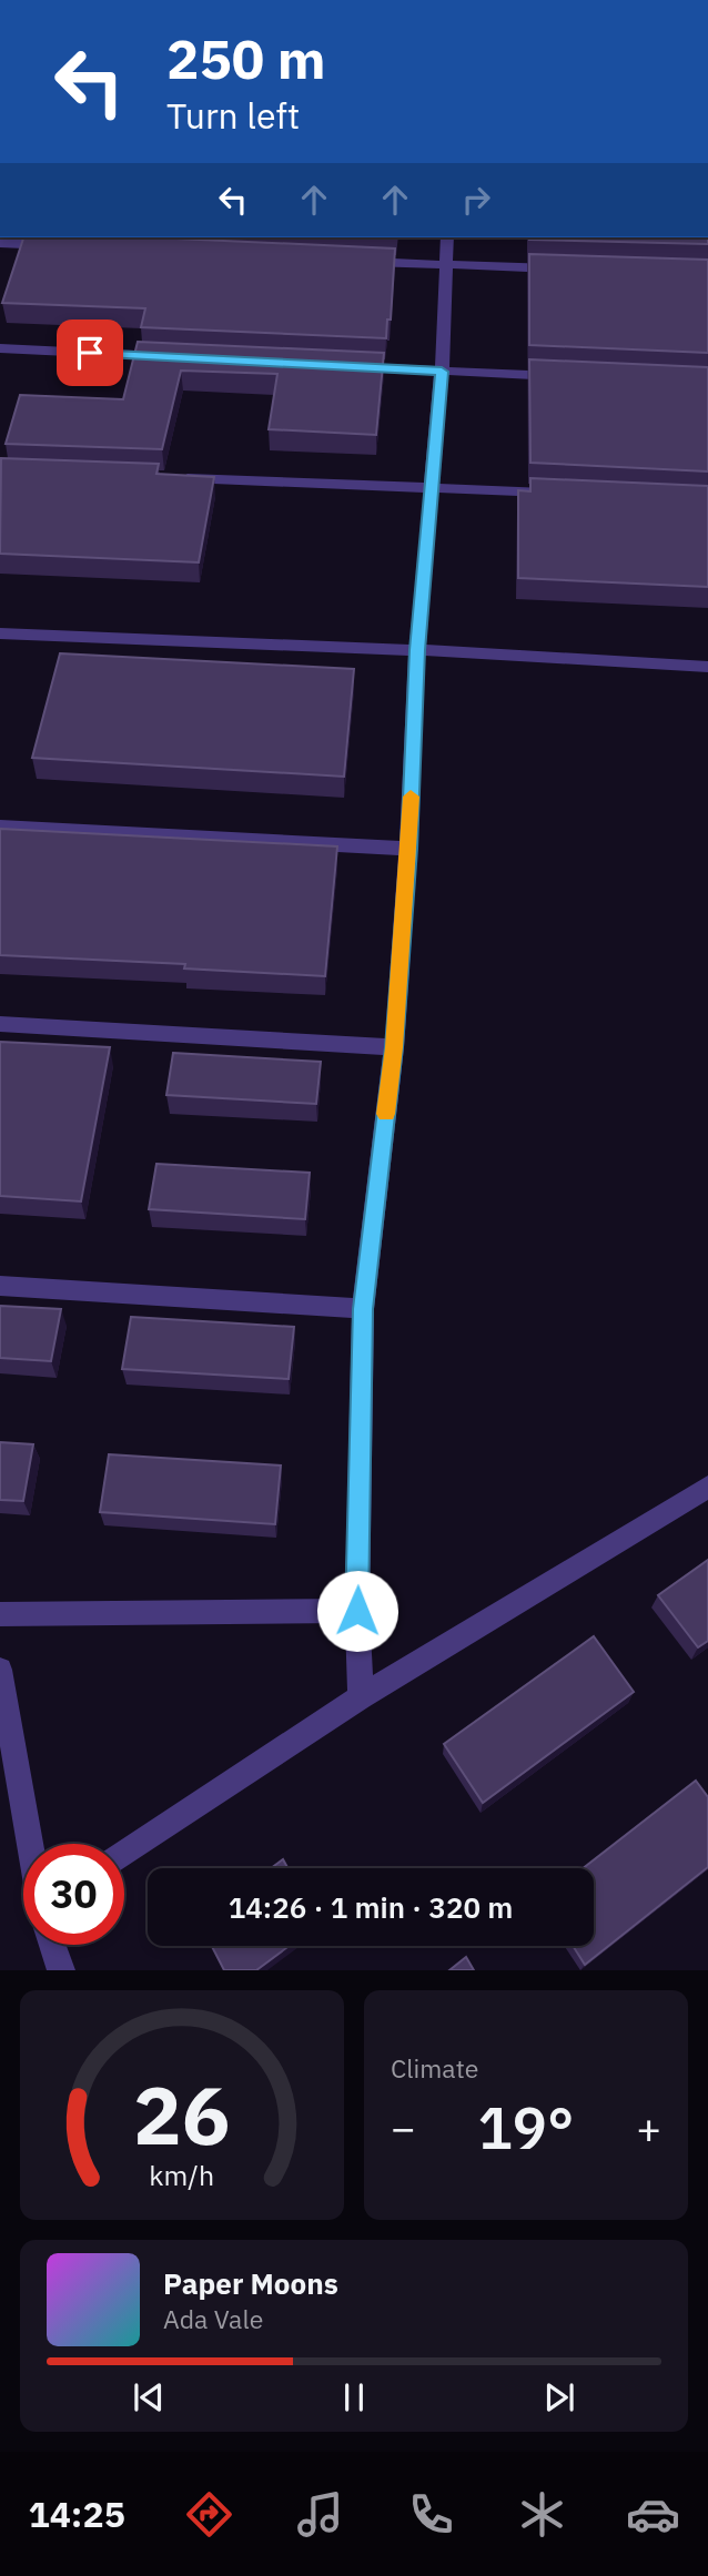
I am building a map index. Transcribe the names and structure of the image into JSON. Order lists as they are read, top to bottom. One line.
{"page":{"turn":["250 m","Turn left"],"limit":"30","trip":"14:26 · 1 min · 320 m","tile":"Climate","heat":["−","19°","+"],"song":["Paper Moons","Ada Vale"],"tabs":"14:25","gauge":["26","km/h"]}}
